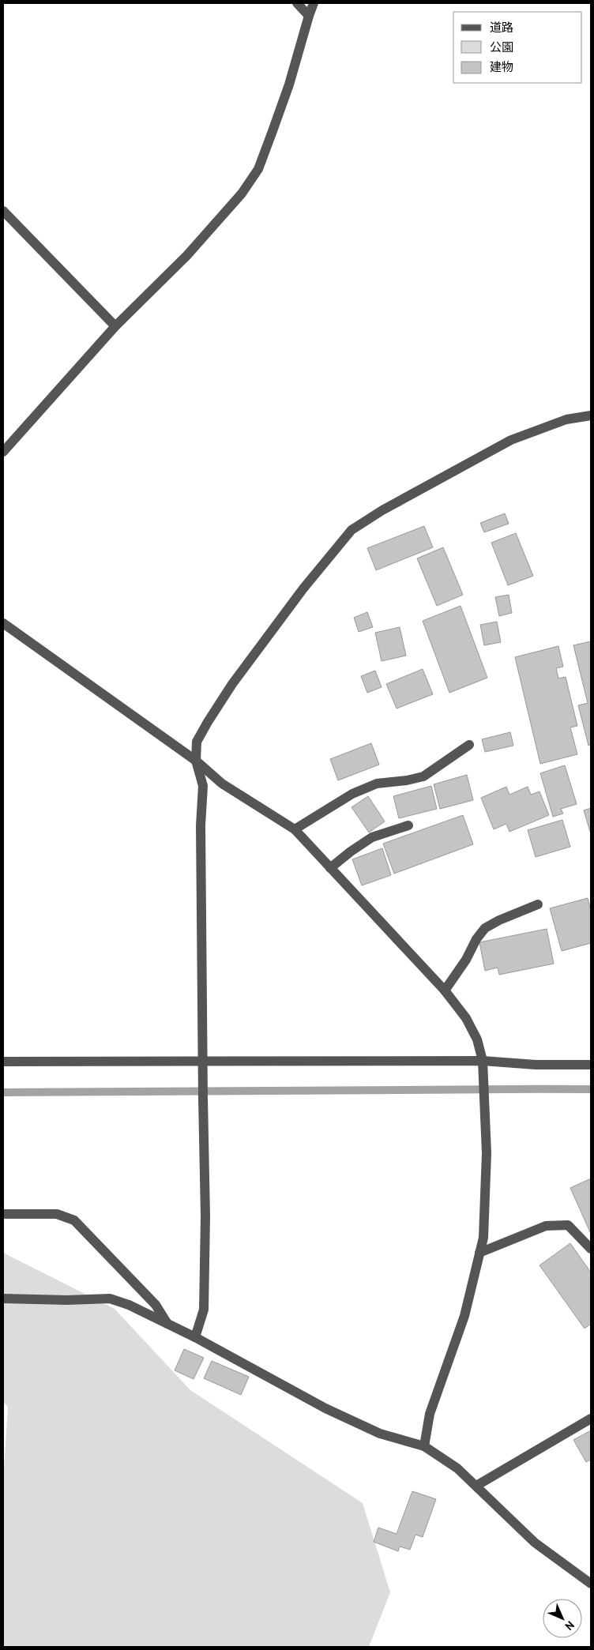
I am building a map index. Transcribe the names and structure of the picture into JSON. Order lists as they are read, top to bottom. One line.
{"legend":["道路","公園","建物"],"north":"bottom right"}
